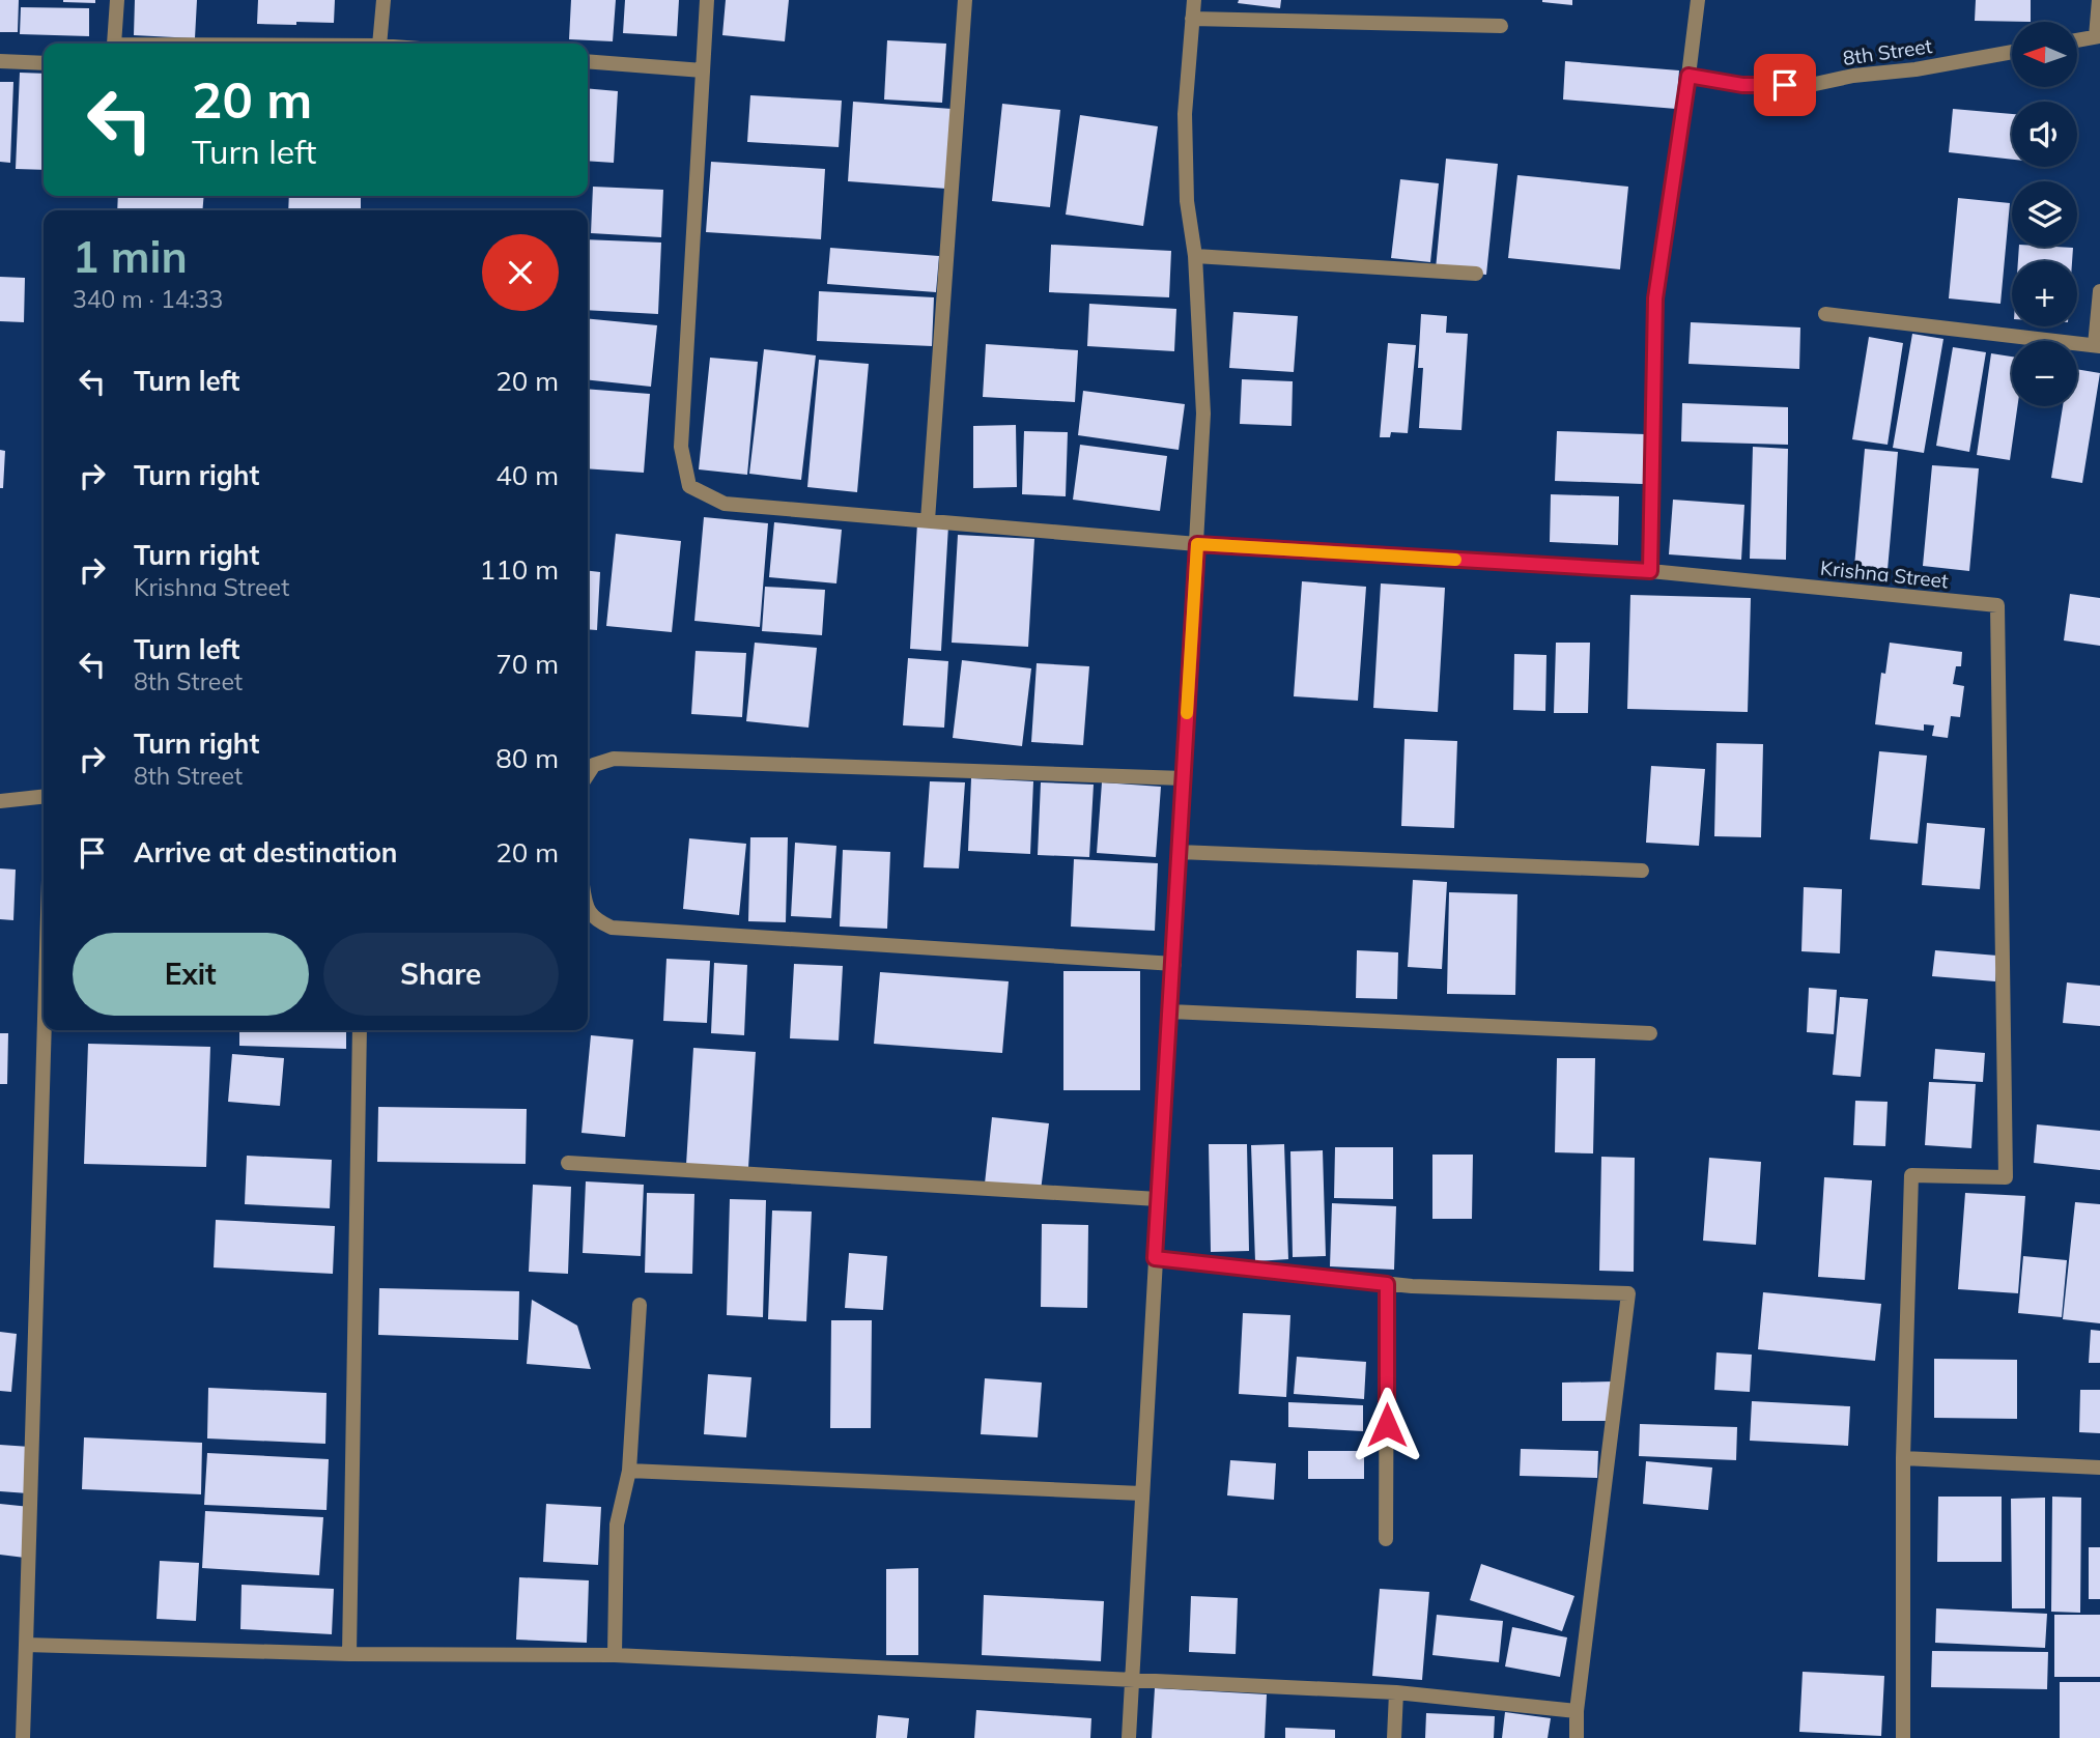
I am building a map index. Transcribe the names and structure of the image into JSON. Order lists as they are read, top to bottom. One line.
{"streets":{"street":["8th Street","Krishna Street"]},"north":"left","page":{"map_buttons":["+","−"],"turn":["20 m","Turn left"],"heading":["1 min","340 m · 14:33"],"list":[{"name":"Turn left","value":"20 m"},{"name":"Turn right","value":"40 m"},{"name":"Turn right","note":"Krishna Street","value":"110 m"},{"name":"Turn left","note":"8th Street","value":"70 m"},{"name":"Turn right","note":"8th Street","value":"80 m"},{"name":"Arrive at destination","value":"20 m"}],"buttons":["Exit","Share"]}}
